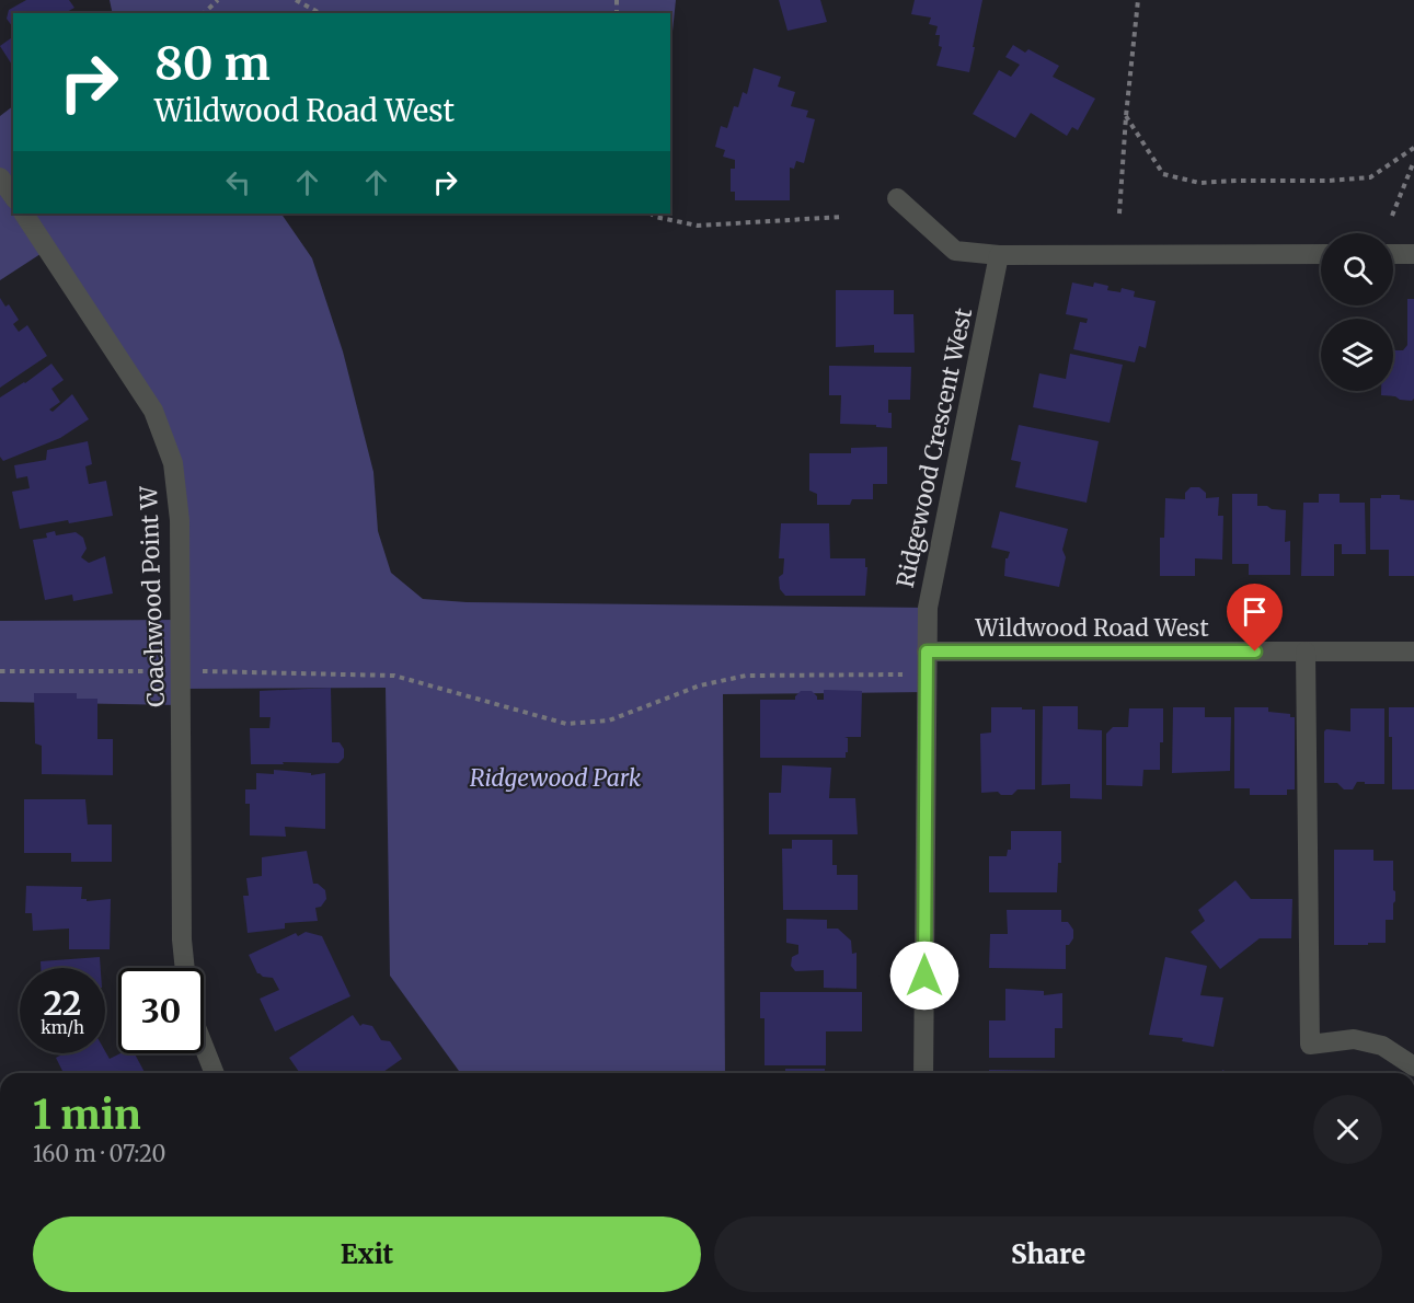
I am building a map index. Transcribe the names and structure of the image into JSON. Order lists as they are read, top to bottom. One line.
{"streets":{"street":["Ridgewood Crescent West","Coachwood Point W","Wildwood Road West"]},"crossings":[["Ridgewood Crescent West","Wildwood Road West"]],"parks":["Ridgewood Park"],"page":{"turn":["80 m","Wildwood Road West"],"speed":"22 km/h","limit":"30","heading":["1 min","160 m · 07:20"],"buttons":["Exit","Share"]}}
